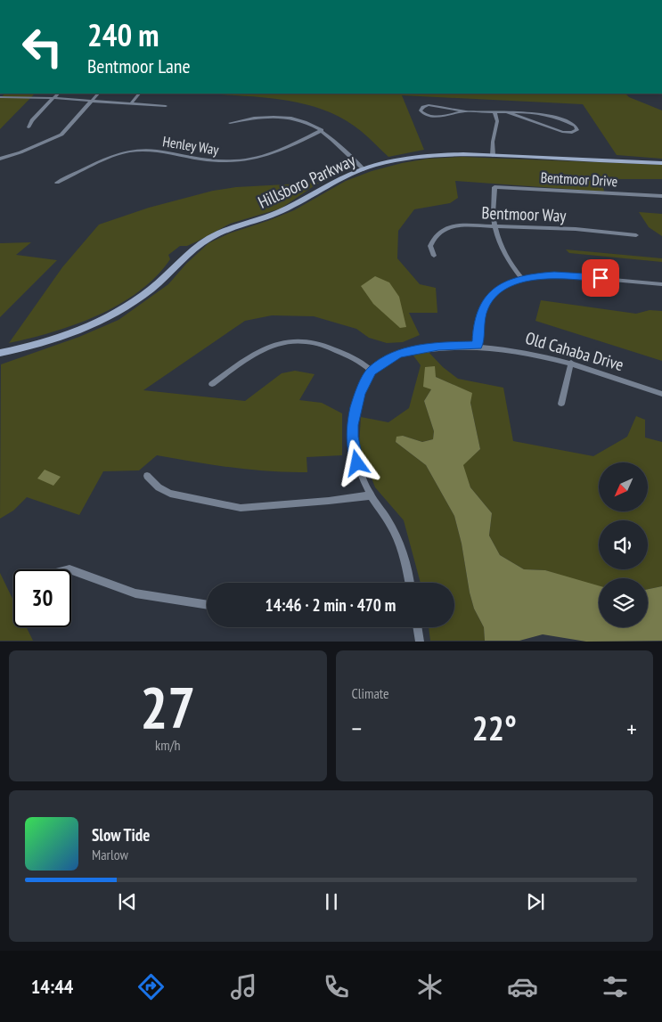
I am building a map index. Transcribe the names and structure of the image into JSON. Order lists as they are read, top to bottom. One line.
{"streets":{"street":["Henley Way","Bentmoor Drive","Hillsboro Parkway","Bentmoor Way","Old Cahaba Drive"]},"crossings":[["Bentmoor Drive","Bentmoor Way"]],"north":"bottom left","page":{"turn":["240 m","Bentmoor Lane"],"limit":"30","trip":"14:46 · 2 min · 470 m","tile":[["27","km/h"],"Climate"],"heat":["−","22°","+"],"song":["Slow Tide","Marlow"],"tabs":"14:44"}}
